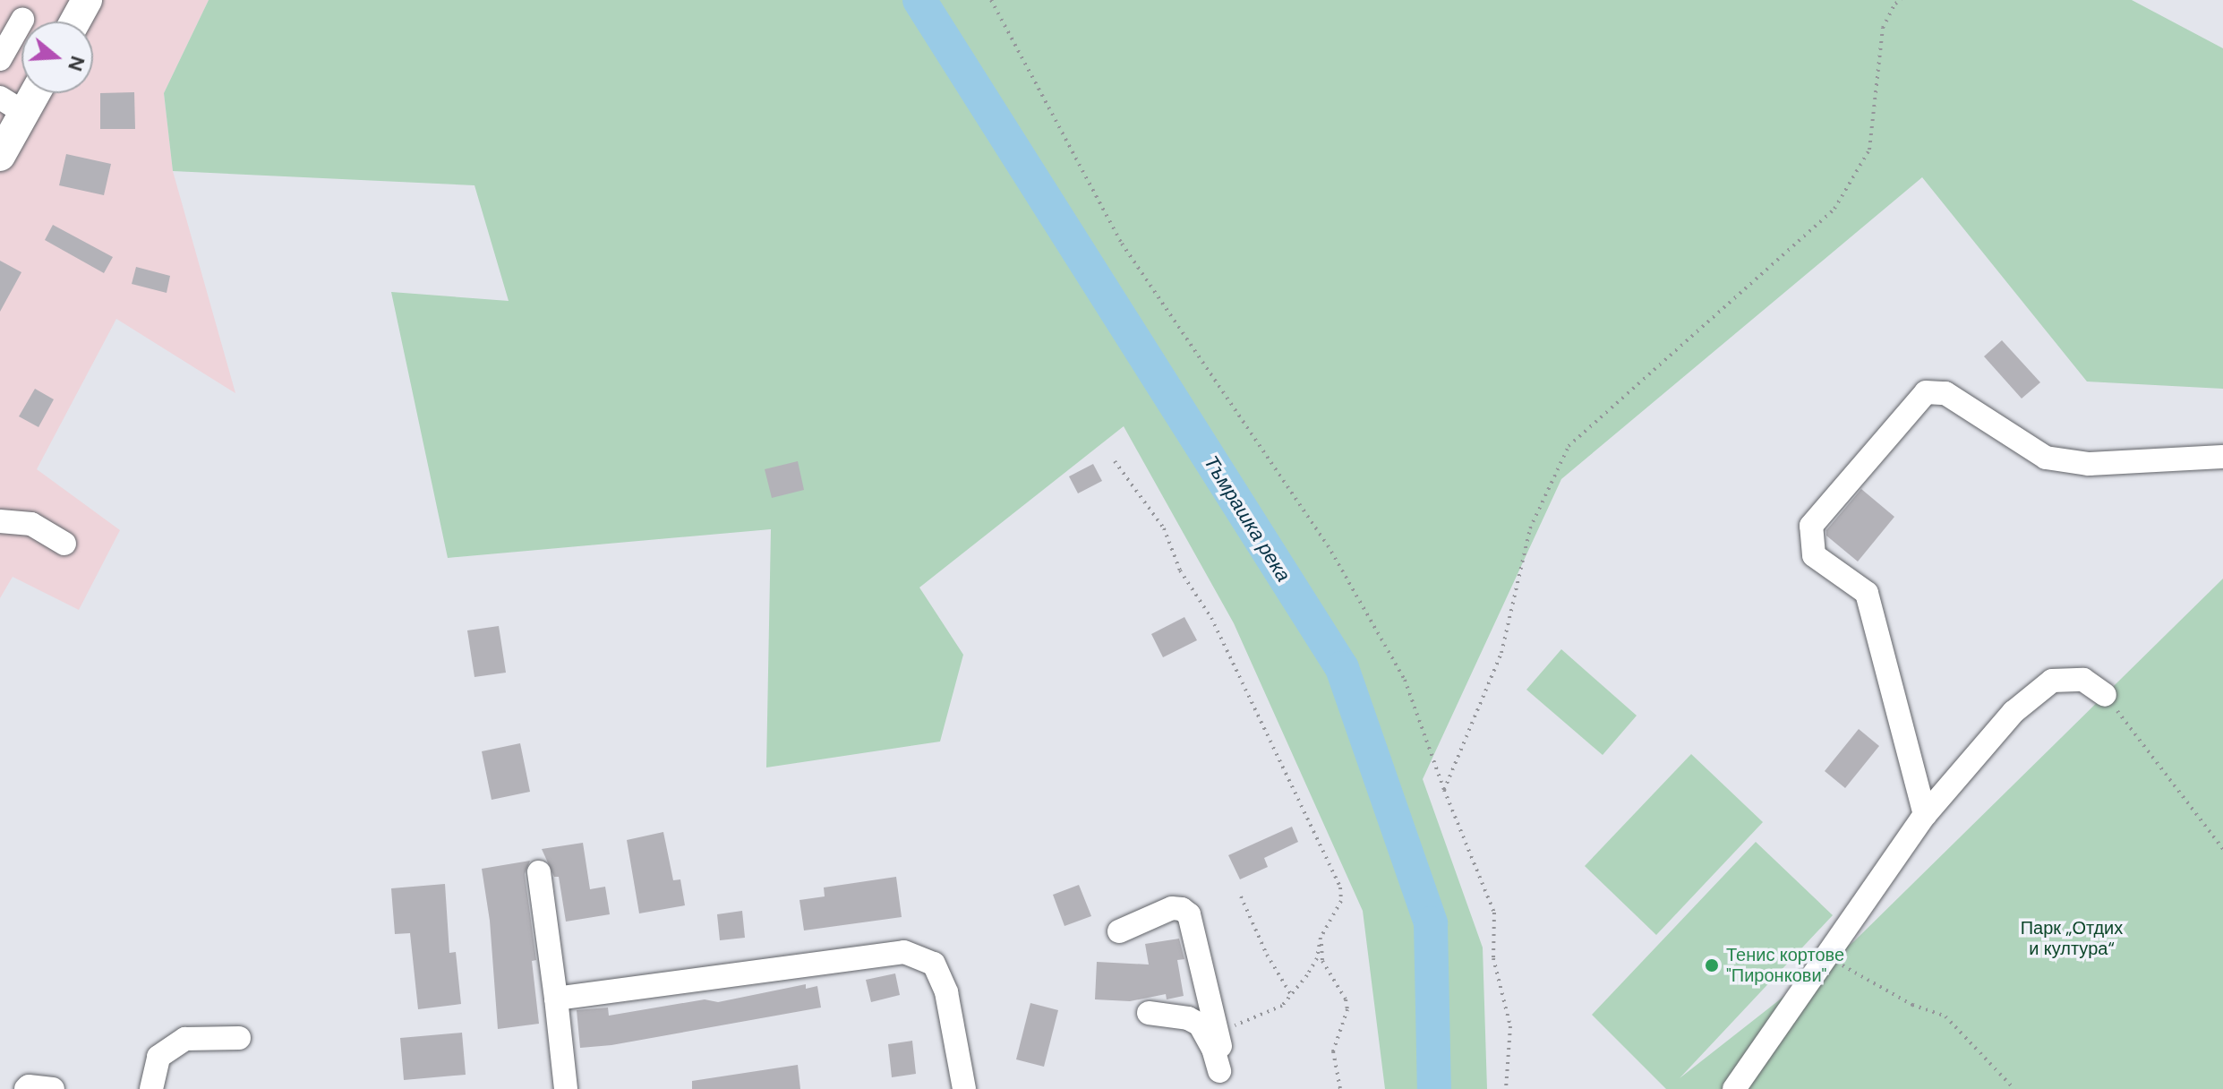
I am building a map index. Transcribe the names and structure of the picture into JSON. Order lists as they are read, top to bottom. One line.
{"water":["Тъмрашка река"],"parks":["Парк „Отдих и култура“"],"places":["Тенис кортове \"Пиронкови\""],"north":"right"}
